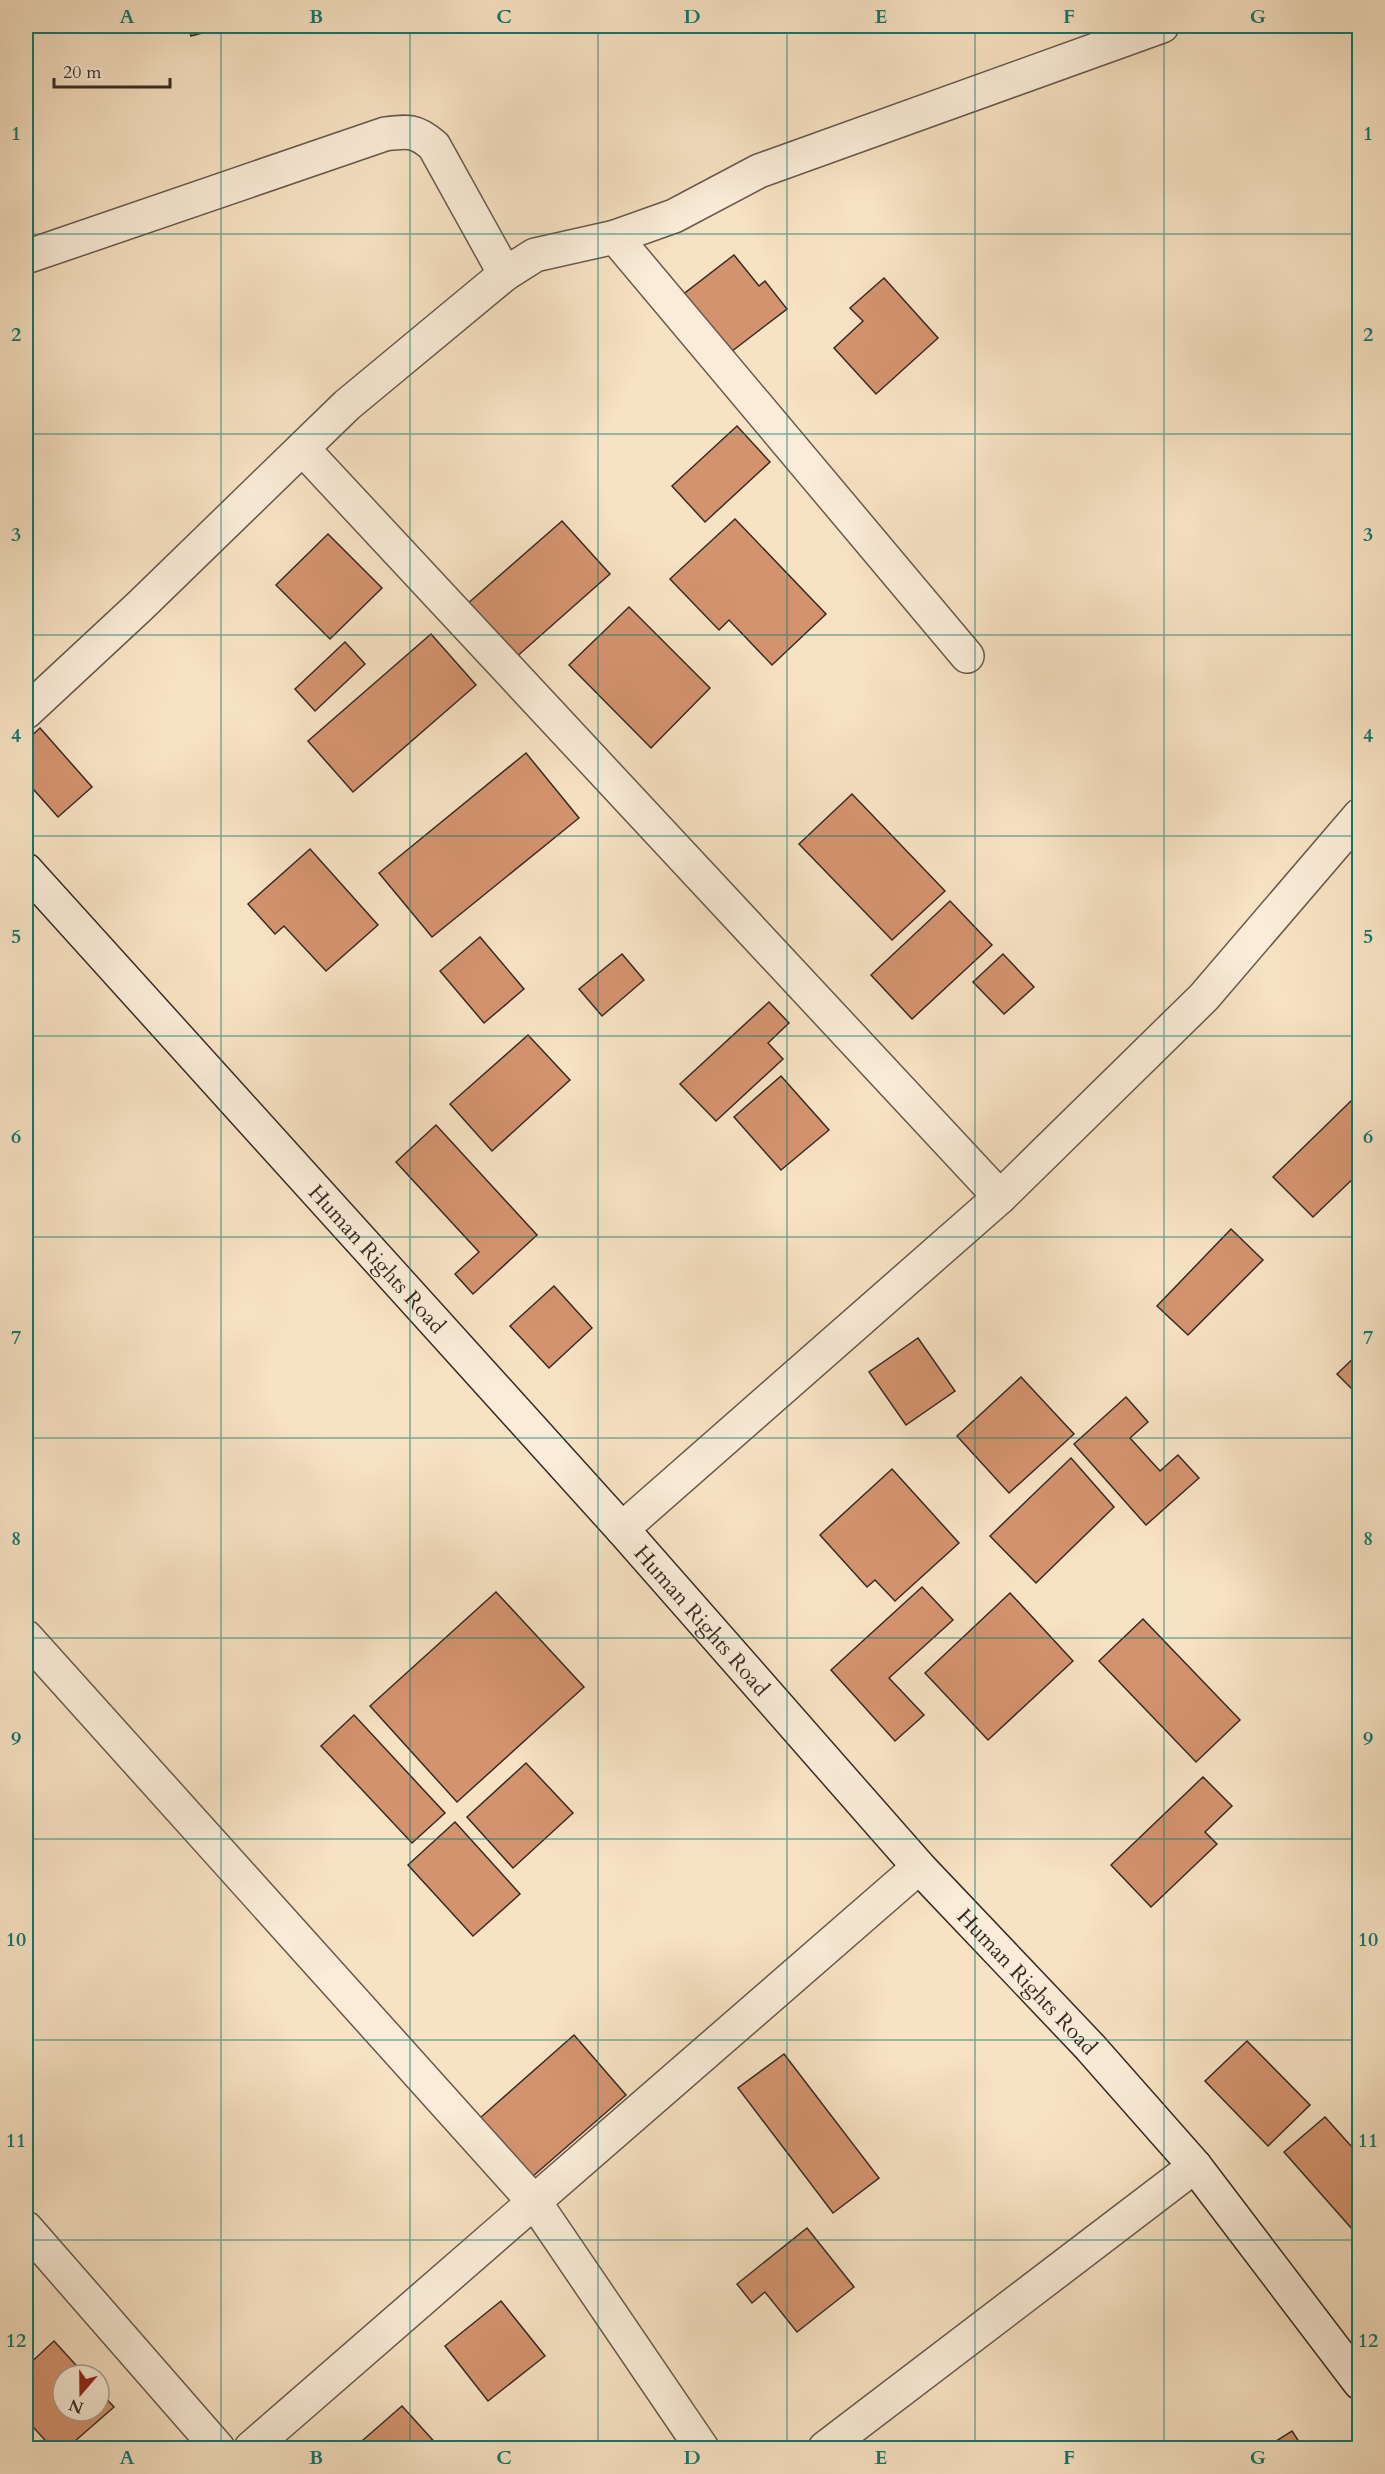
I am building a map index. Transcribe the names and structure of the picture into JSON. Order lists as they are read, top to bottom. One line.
{"streets":{"street":["Human Rights Road"]},"scale_bar":"20 m","north":"bottom","grid":{"columns":["A","B","C","D","E","F","G"],"rows":["1","2","3","4","5","6","7","8","9","10","11","12"]}}
